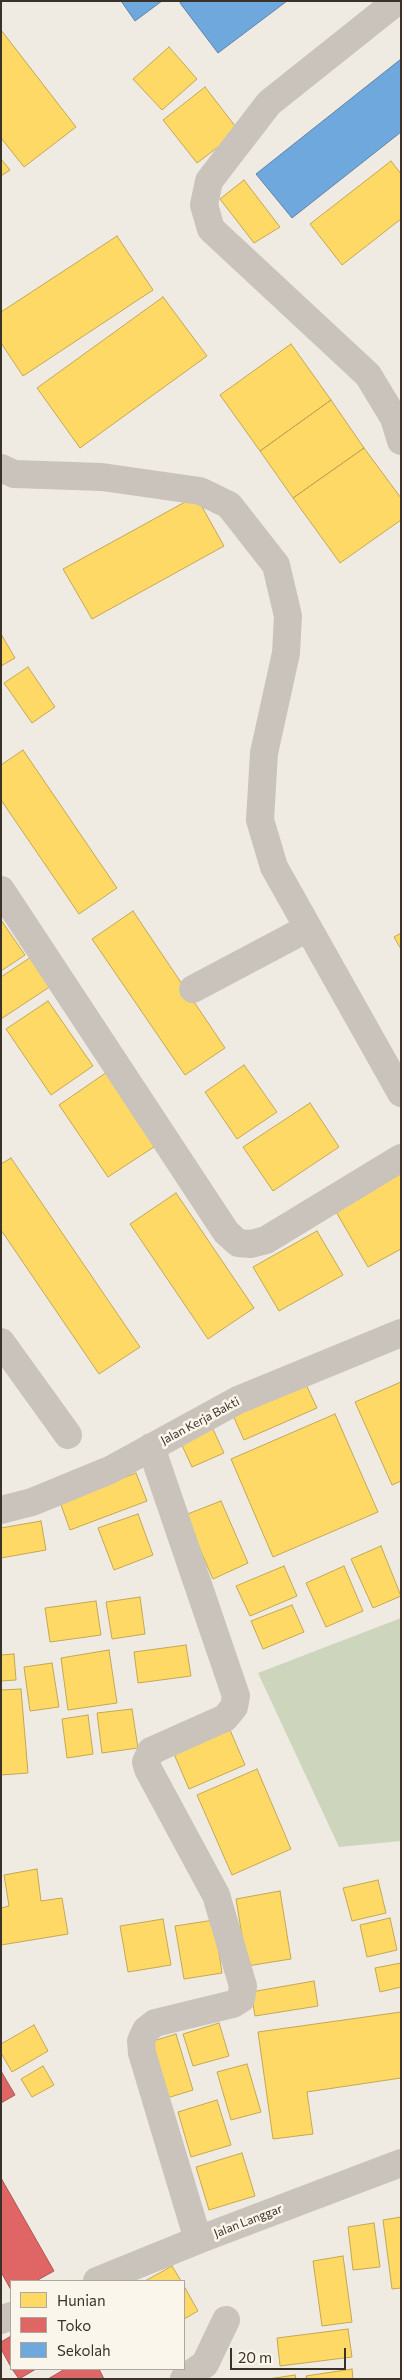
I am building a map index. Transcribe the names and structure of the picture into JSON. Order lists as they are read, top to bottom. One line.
{"streets":{"street":["Jalan Kerja Bakti","Jalan Langgar"]},"legend":["Hunian","Toko","Sekolah"],"scale_bar":"20 m"}
